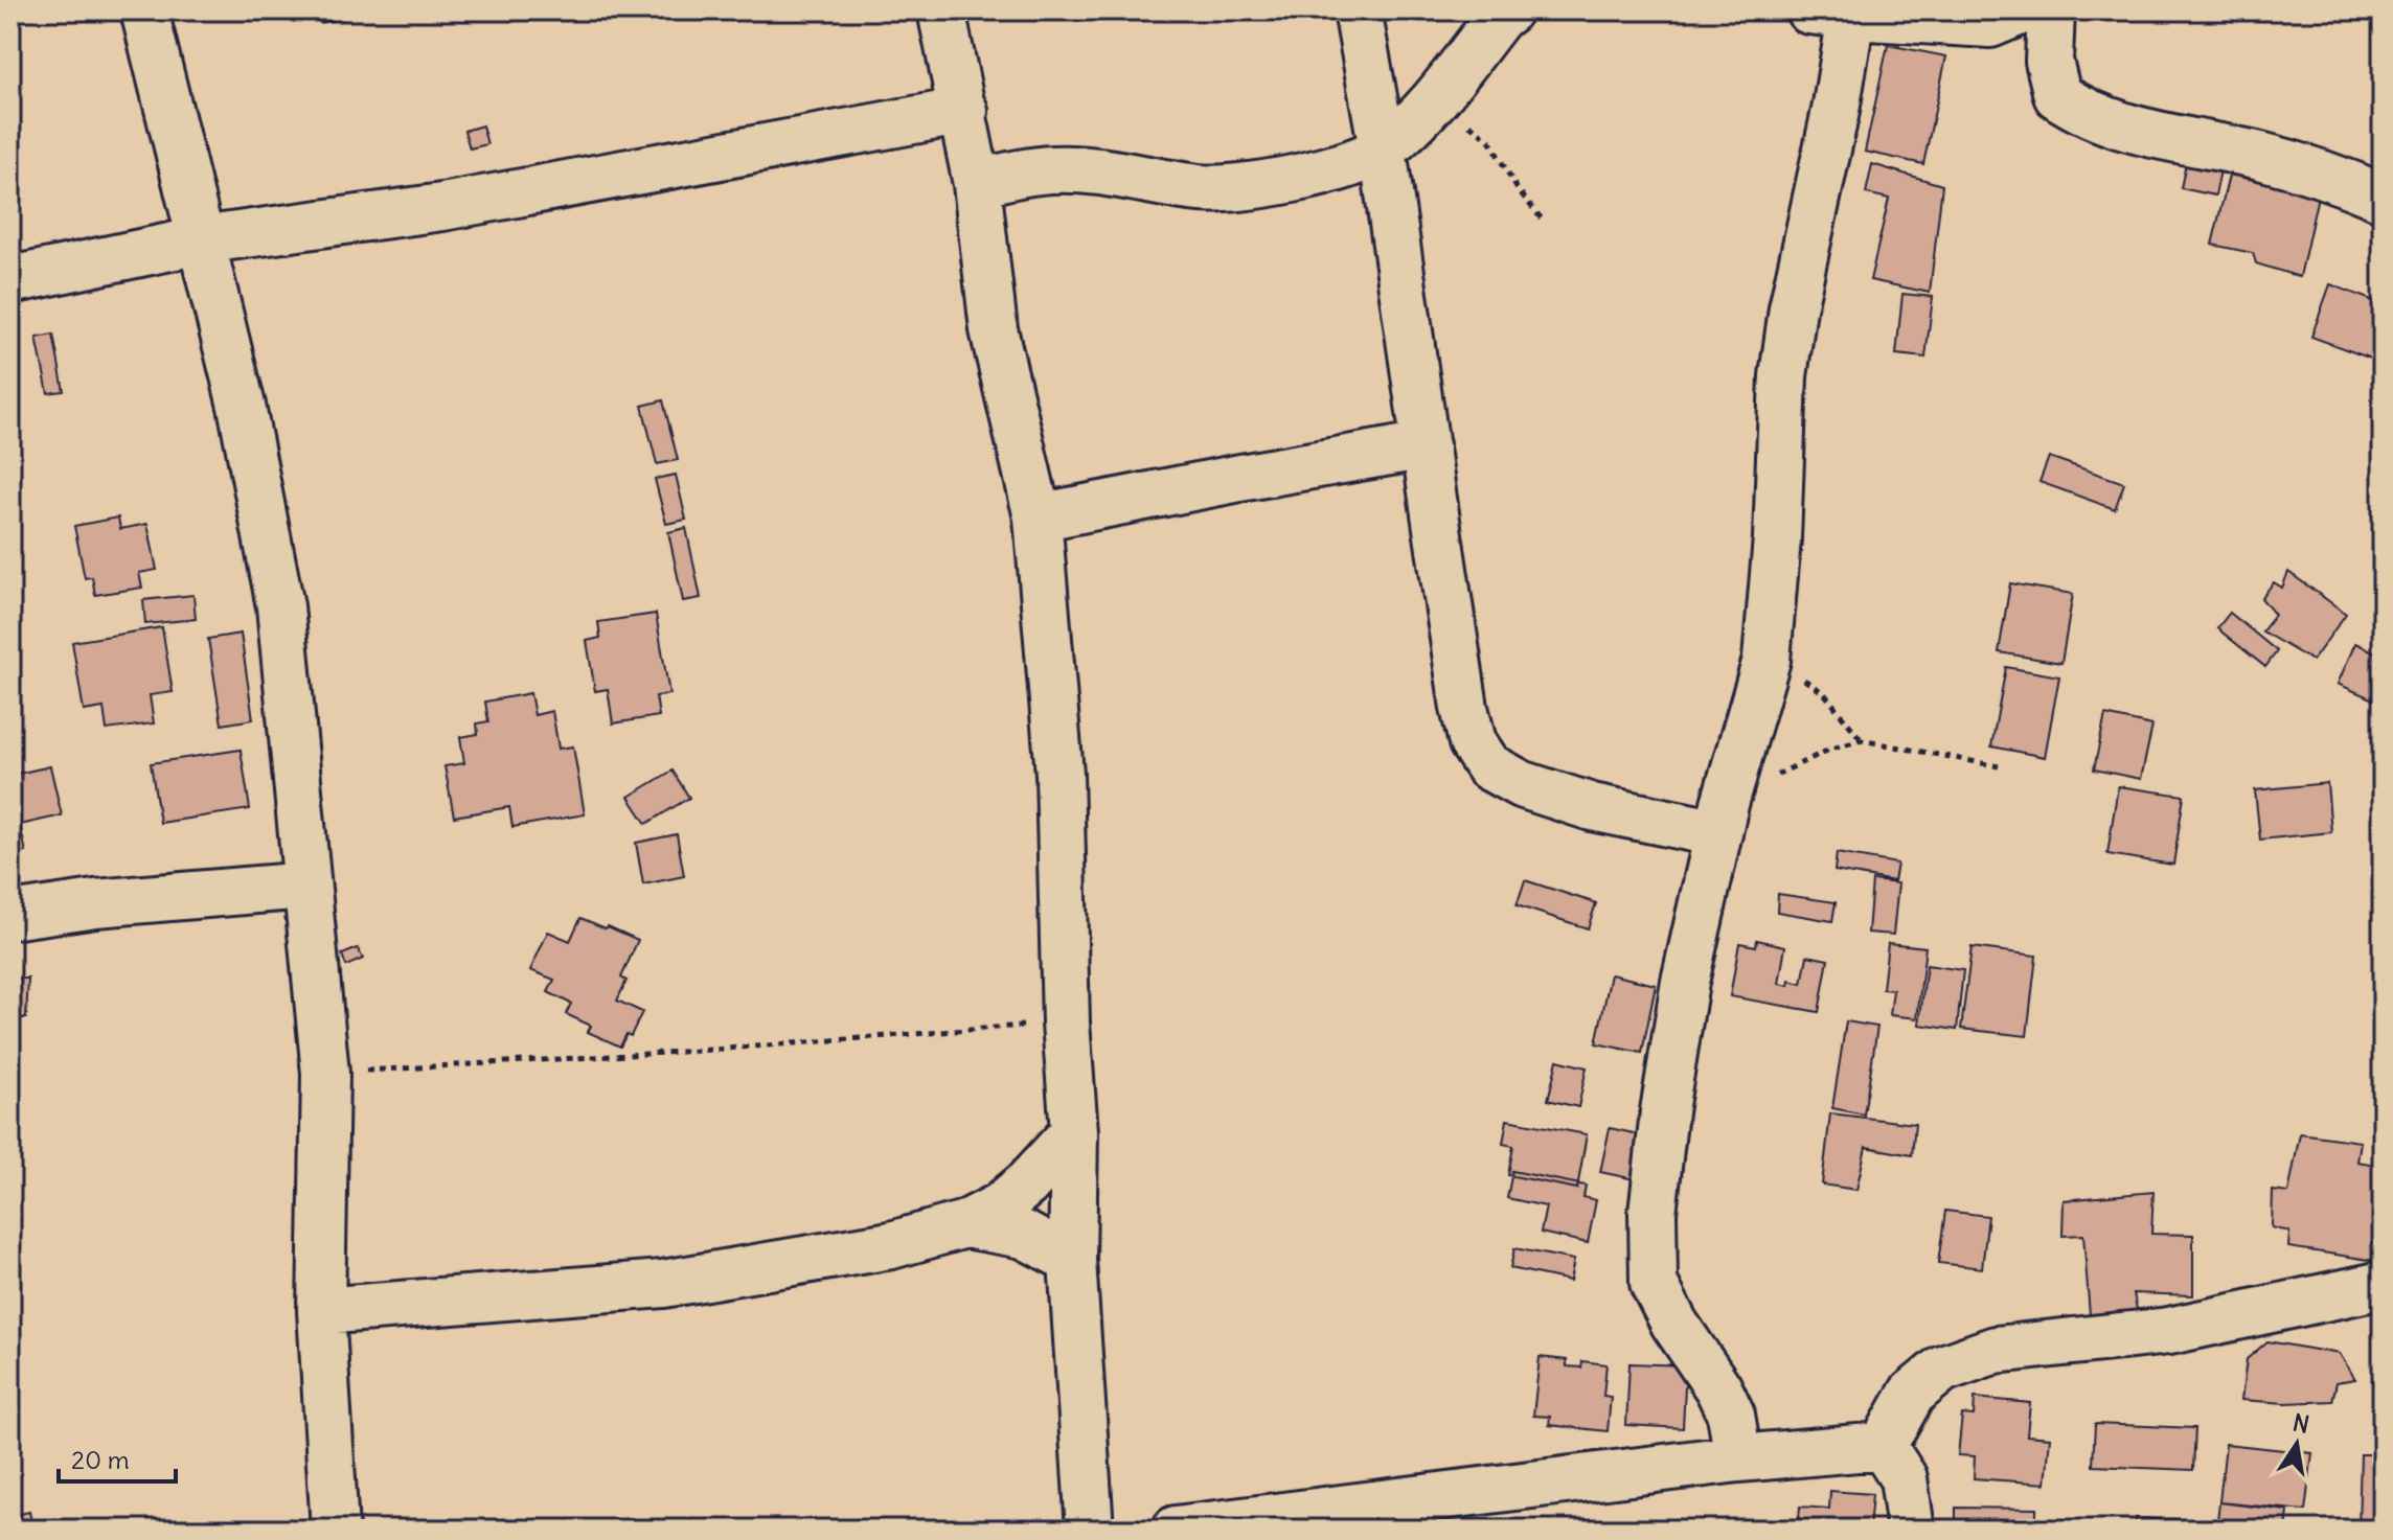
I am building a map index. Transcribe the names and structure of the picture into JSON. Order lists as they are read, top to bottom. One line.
{"scale_bar":"20 m","north":"top"}
